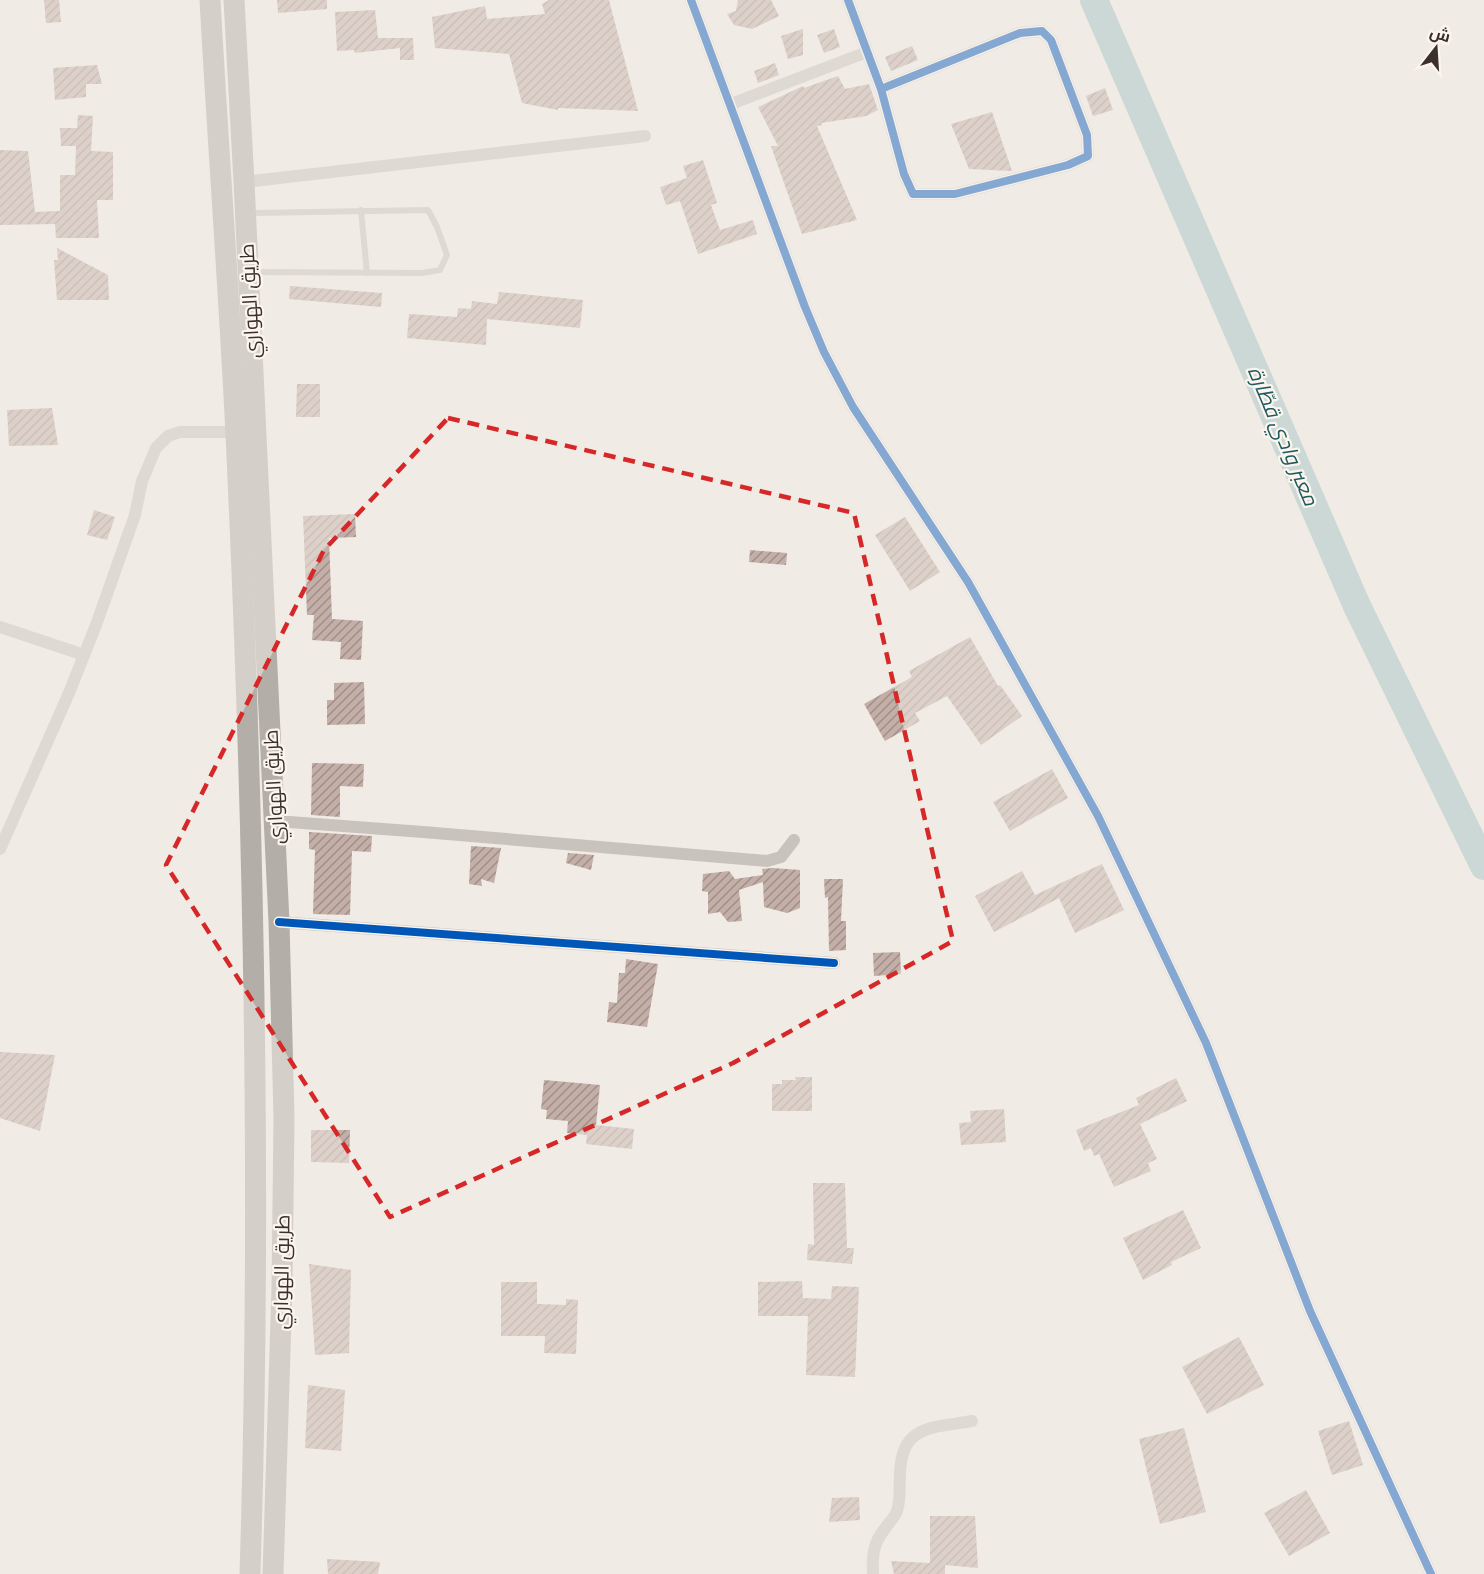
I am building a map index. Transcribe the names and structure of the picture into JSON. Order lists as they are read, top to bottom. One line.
{"streets":{"highway":["طريق الهواري"]},"water":["معبر وادي قطّارة"],"north":"top"}
